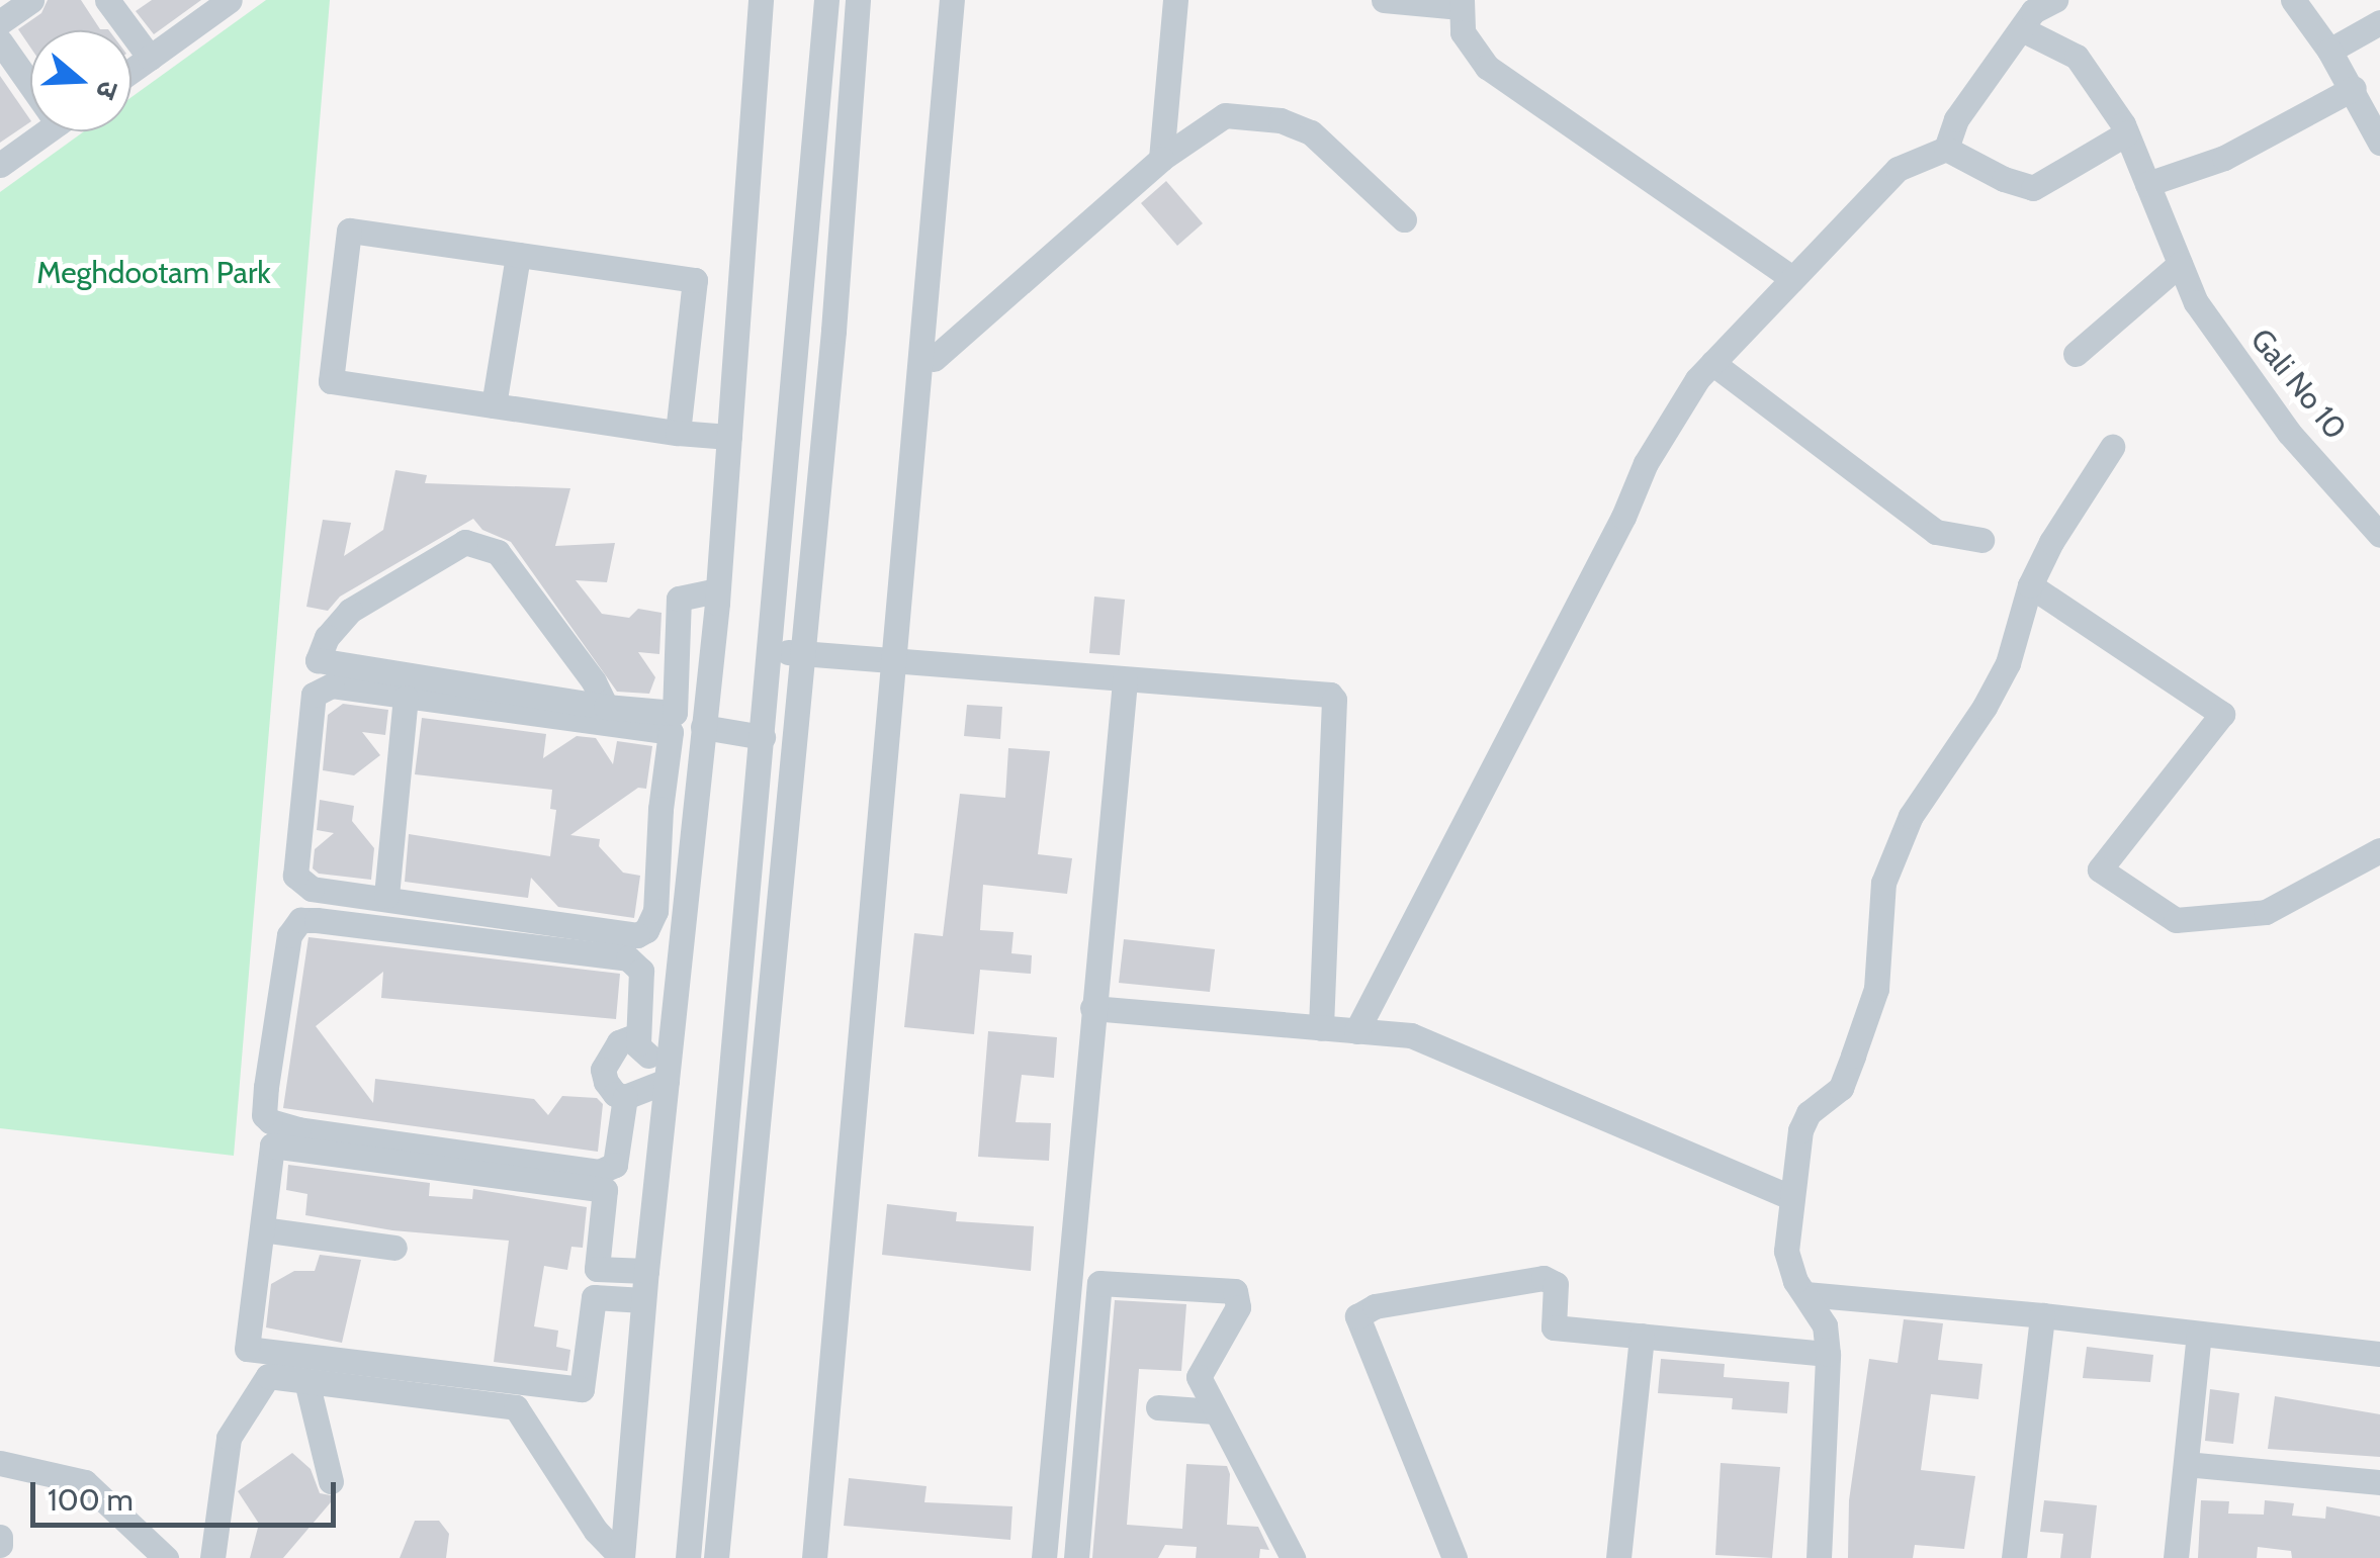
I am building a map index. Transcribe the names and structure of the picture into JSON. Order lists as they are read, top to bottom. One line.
{"streets":{"street":["Gali No 10"]},"parks":["Meghdootam Park"],"scale_bar":"100 m","north":"right"}
